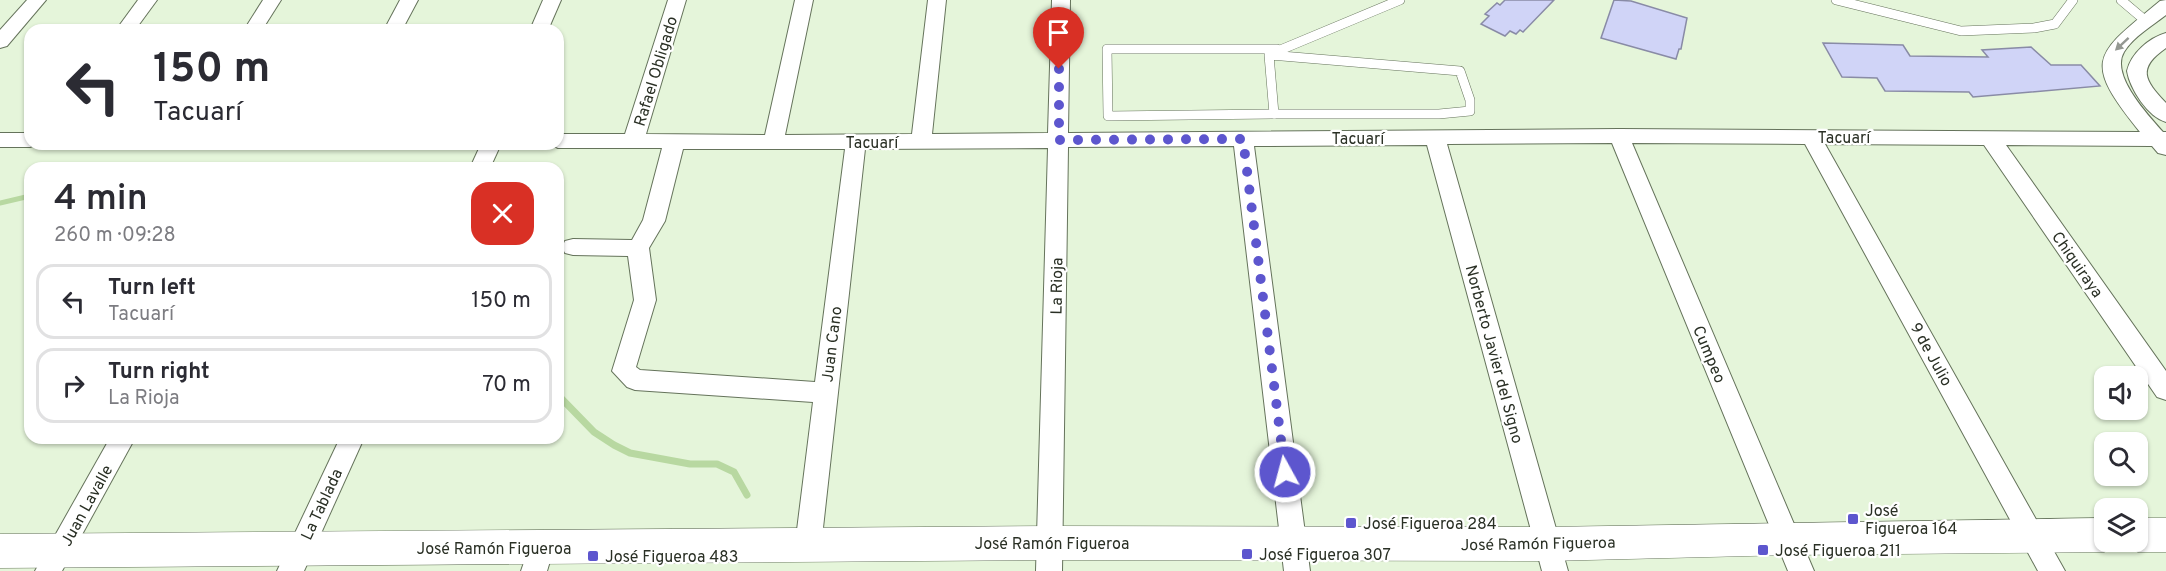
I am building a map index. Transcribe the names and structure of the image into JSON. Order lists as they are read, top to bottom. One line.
{"streets":{"main road":["José Ramón Figueroa"],"street":["Rafael Obligado","Tacuarí","Chiquiraya","La Rioja","Juan Cano","Norberto Javier del Signo","Cumpeo","9 de Julio","La Tablada","Juan Lavalle"]},"crossings":[["Rafael Obligado","Tacuarí"],["Tacuarí","Chiquiraya"],["Tacuarí","La Rioja"],["Tacuarí","Juan Cano"],["Tacuarí","Norberto Javier del Signo"],["Tacuarí","Cumpeo"],["Tacuarí","9 de Julio"],["La Rioja","José Ramón Figueroa"],["Juan Cano","José Ramón Figueroa"],["Norberto Javier del Signo","José Ramón Figueroa"],["Cumpeo","José Ramón Figueroa"],["9 de Julio","José Ramón Figueroa"],["La Tablada","José Ramón Figueroa"],["Juan Lavalle","José Ramón Figueroa"]],"places":{"transit":["José Figueroa 164","José Figueroa 284","José Figueroa 211","José Figueroa 307","José Figueroa 483"]},"page":{"turn":["150 m","Tacuarí"],"heading":["4 min","260 m · 09:28"],"list":[{"name":"Turn left","note":"Tacuarí","value":"150 m"},{"name":"Turn right","note":"La Rioja","value":"70 m"}]}}
